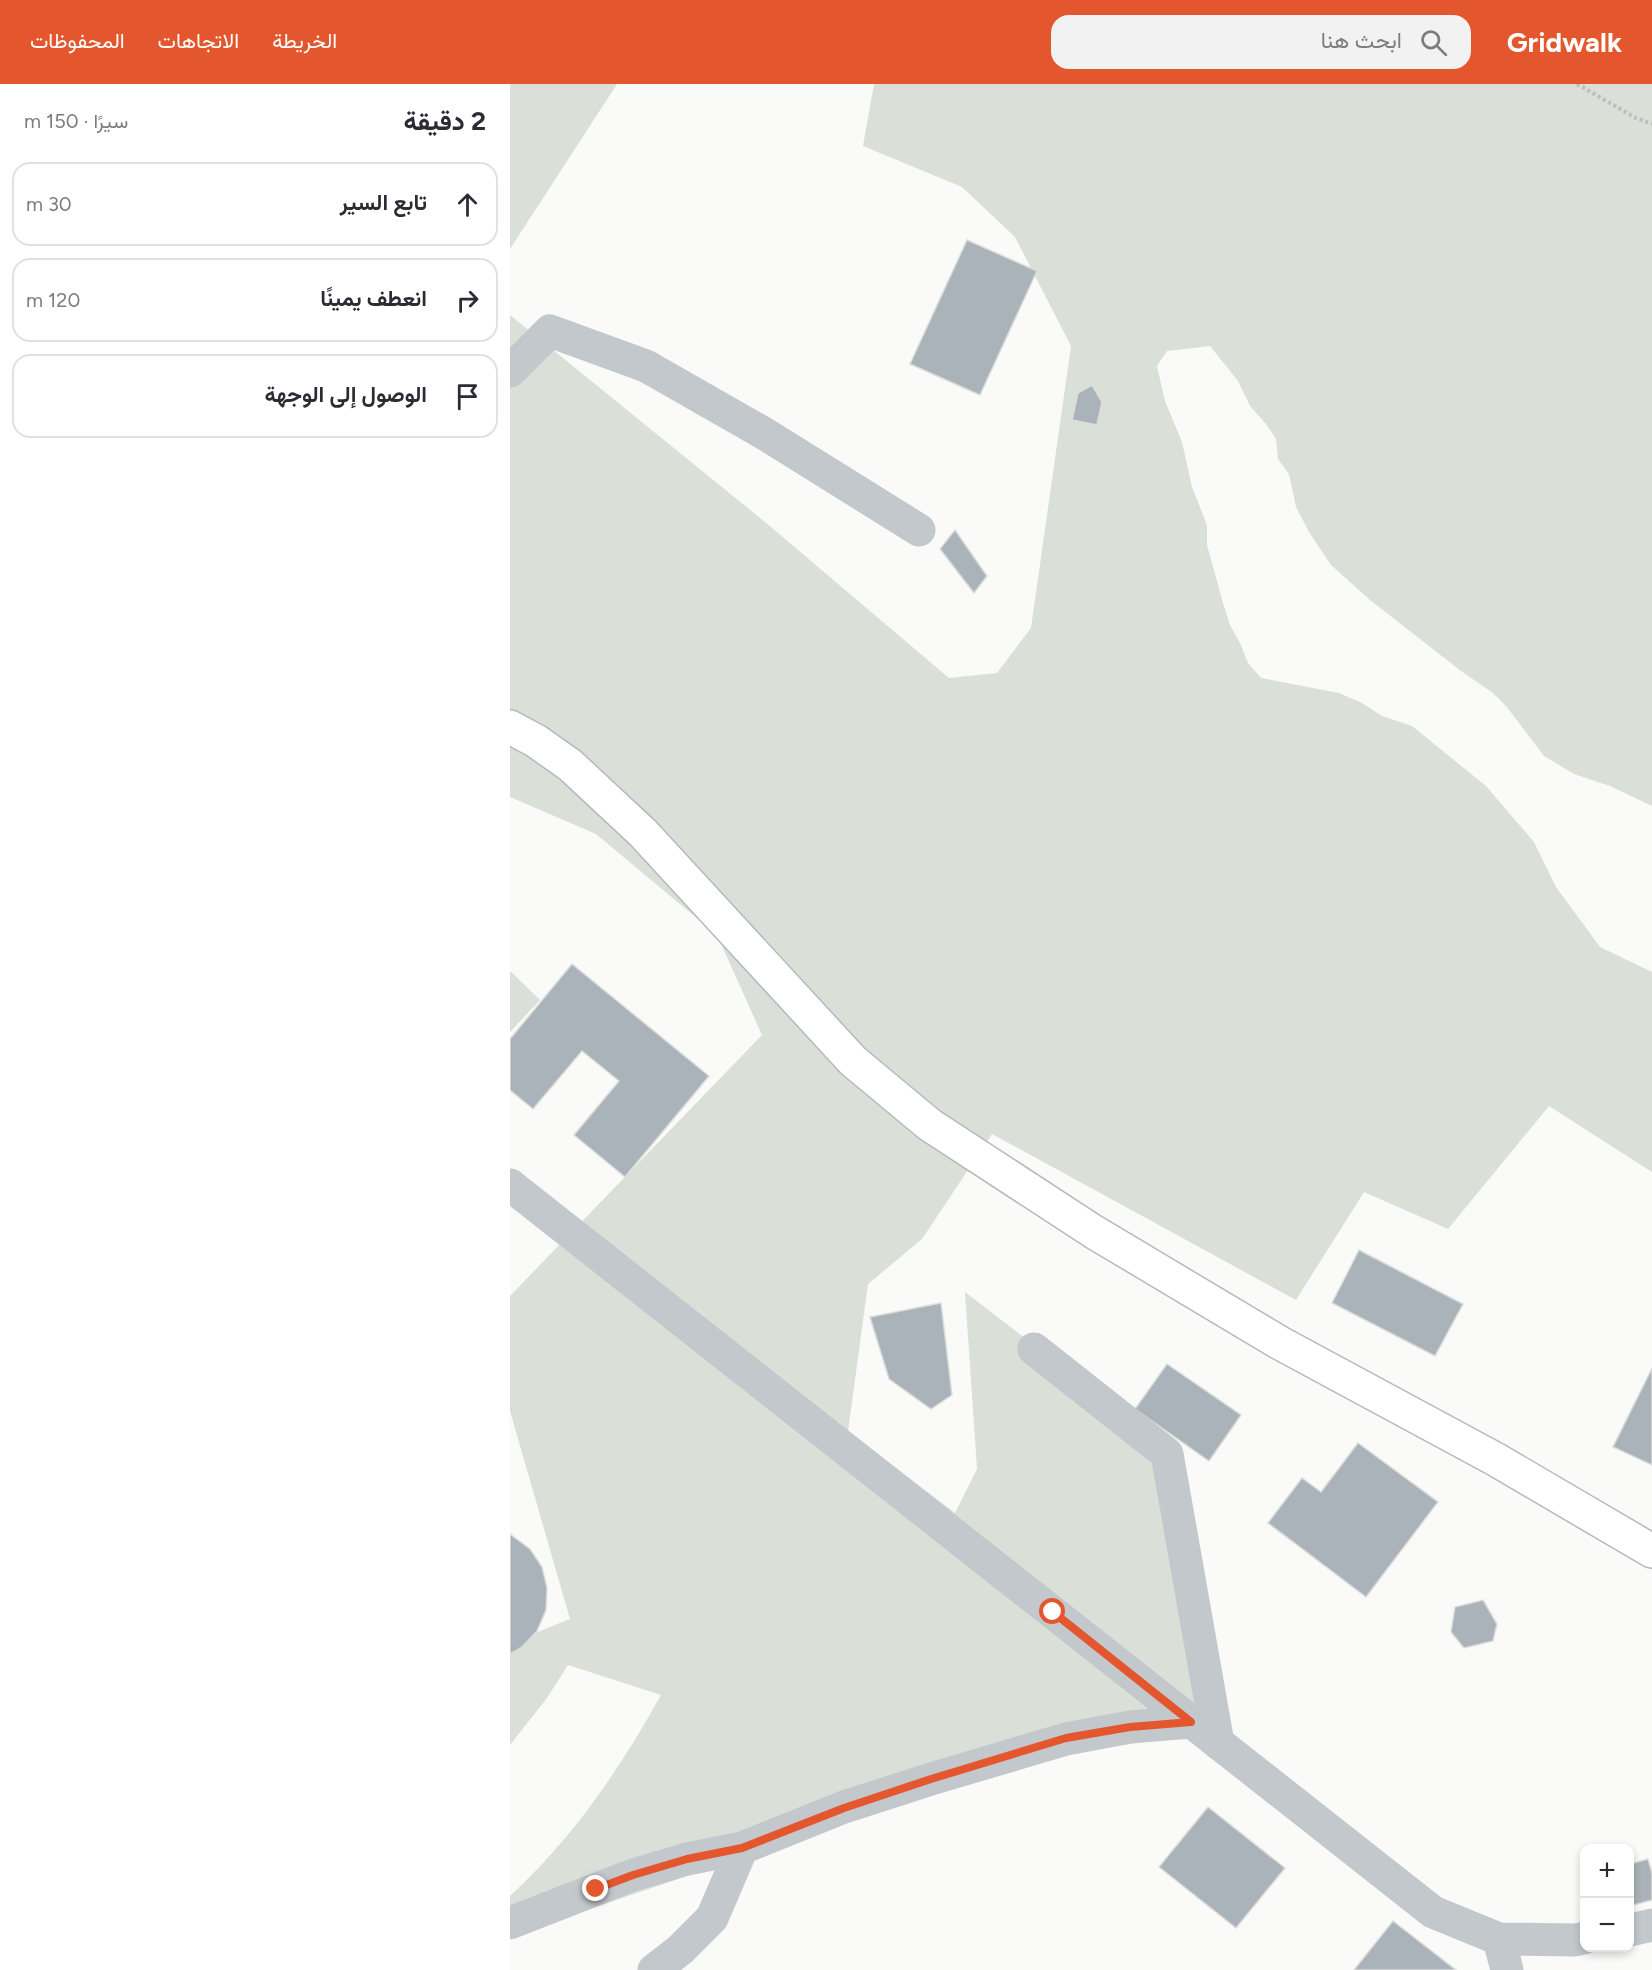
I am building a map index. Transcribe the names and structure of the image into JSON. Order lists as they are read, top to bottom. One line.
{"page":{"header":"Gridwalk","search":"ابحث هنا","nav":["الخريطة","الاتجاهات","المحفوظات"],"heading":["2 دقيقة","سيرًا · 150 m"],"list":[["تابع السير","30 m"],["انعطف يمينًا","120 m"],"الوصول إلى الوجهة"],"map_buttons":["+","−"]}}
